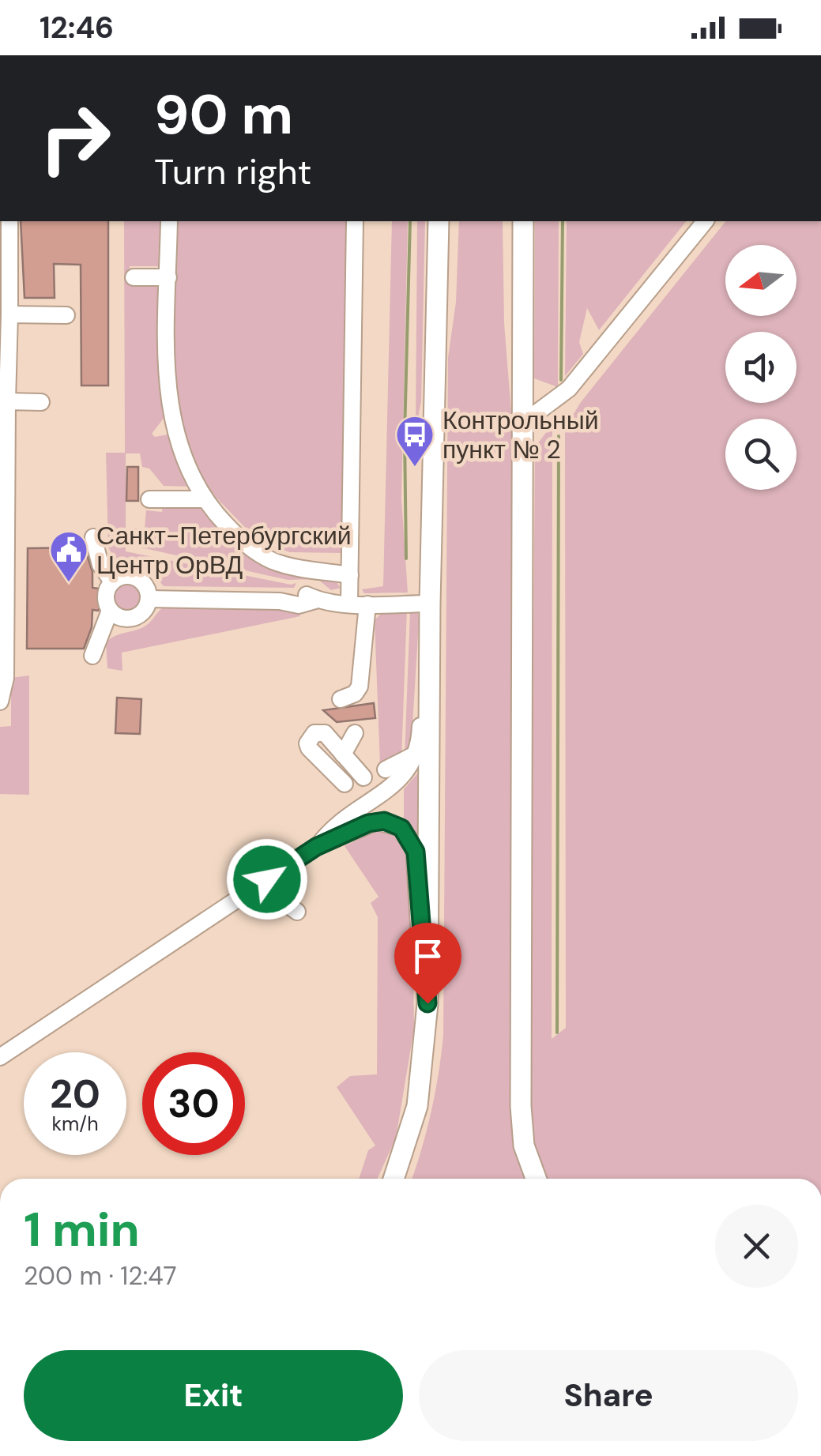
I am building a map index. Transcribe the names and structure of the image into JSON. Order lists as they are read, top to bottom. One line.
{"places":{"bus stop":["Контрольный пункт № 2"],"public building":["Санкт-Петербургский Центр ОрВД"]},"north":"left","page":{"status":"12:46","turn":["90 m","Turn right"],"speed":"20 km/h","limit":"30","heading":["1 min","200 m · 12:47"],"buttons":["Exit","Share"]}}
